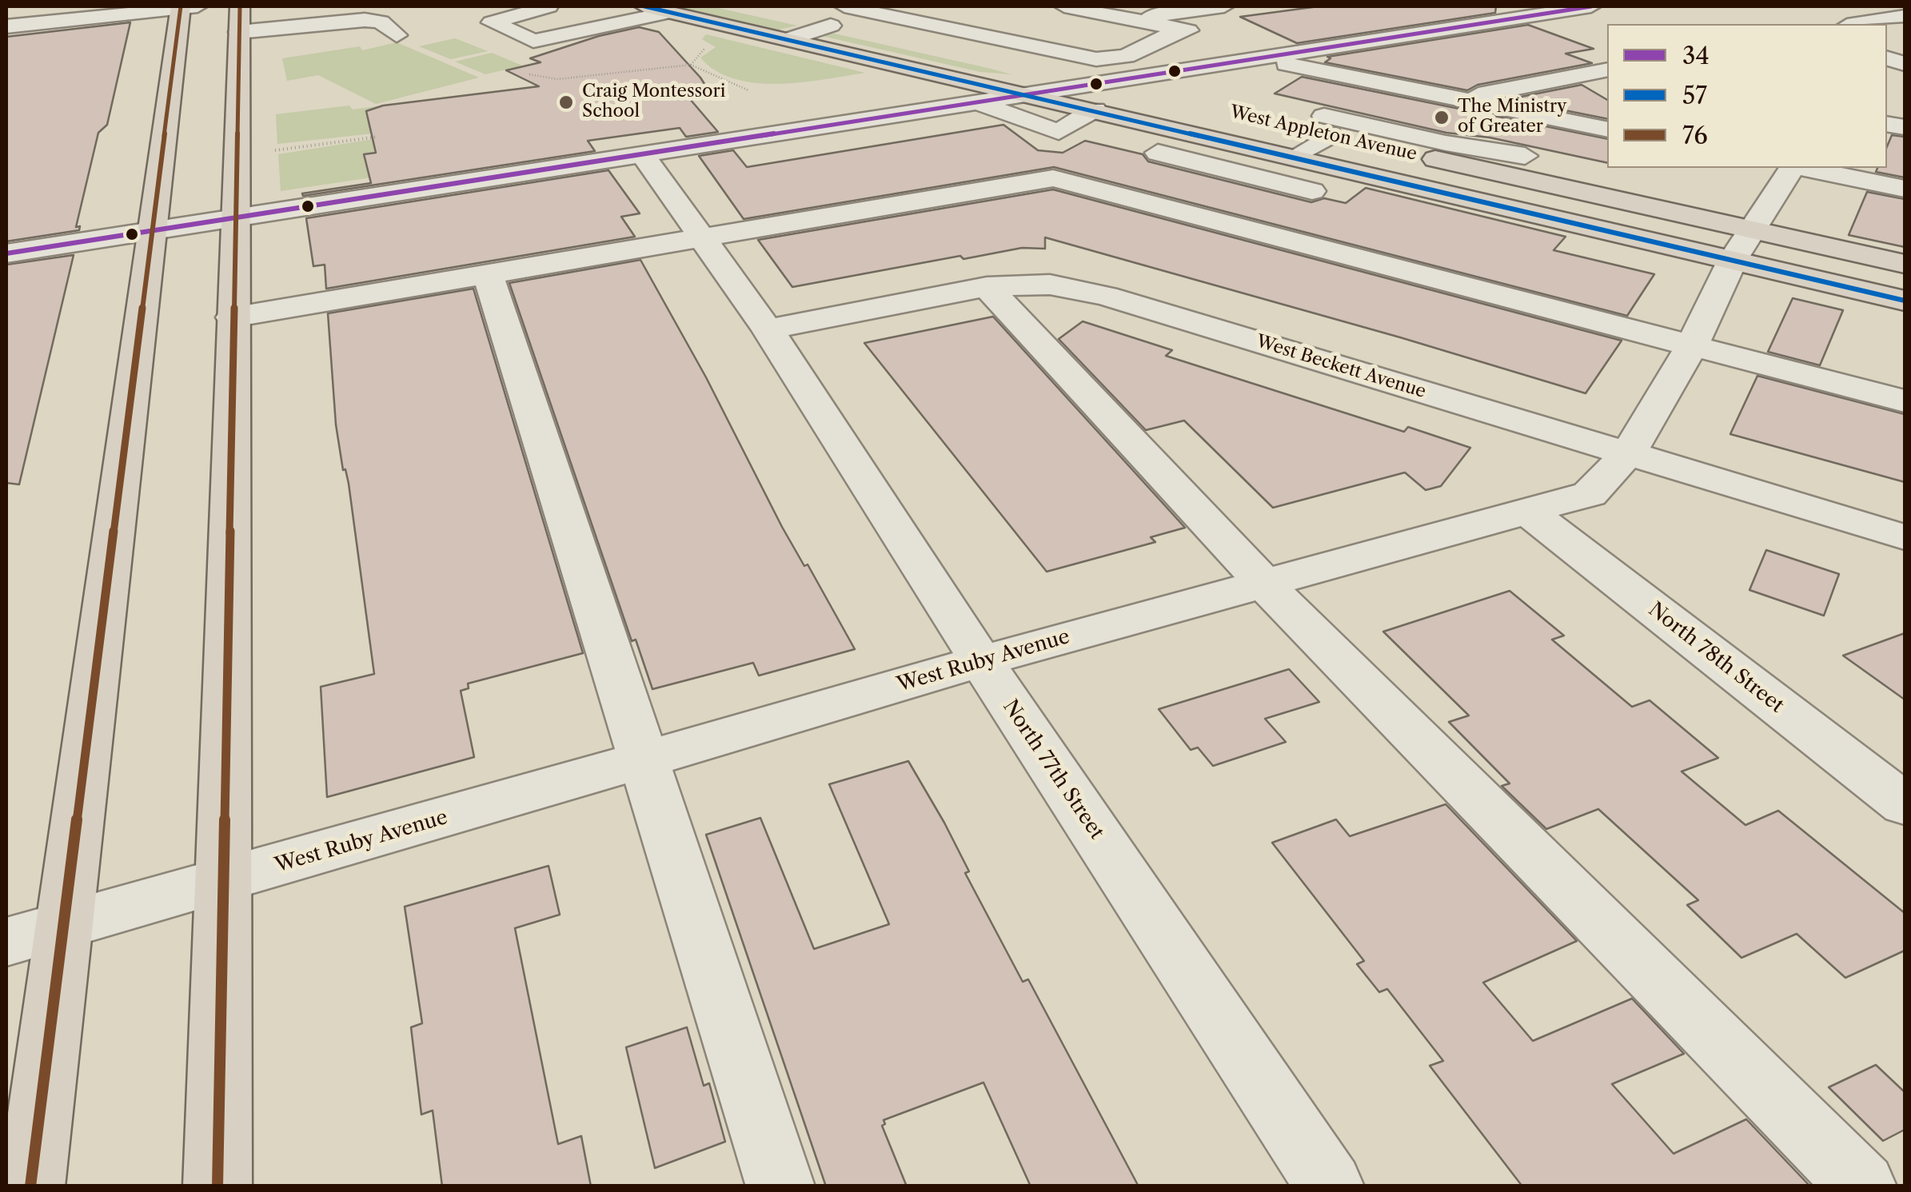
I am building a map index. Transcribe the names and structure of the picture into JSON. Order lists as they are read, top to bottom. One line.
{"streets":{"main road":["West Appleton Avenue"],"street":["West Beckett Avenue","North 78th Street","West Ruby Avenue","North 77th Street"]},"crossings":[["West Appleton Avenue","West Ruby Avenue"],["West Beckett Avenue","West Ruby Avenue"],["West Beckett Avenue","North 77th Street"],["North 78th Street","West Ruby Avenue"],["West Ruby Avenue","North 77th Street"]],"places":["Craig Montessori School","The Ministry of Greater"],"lines":["transit line 34","transit line 57","transit line 76"],"legend":["34","57","76"]}
